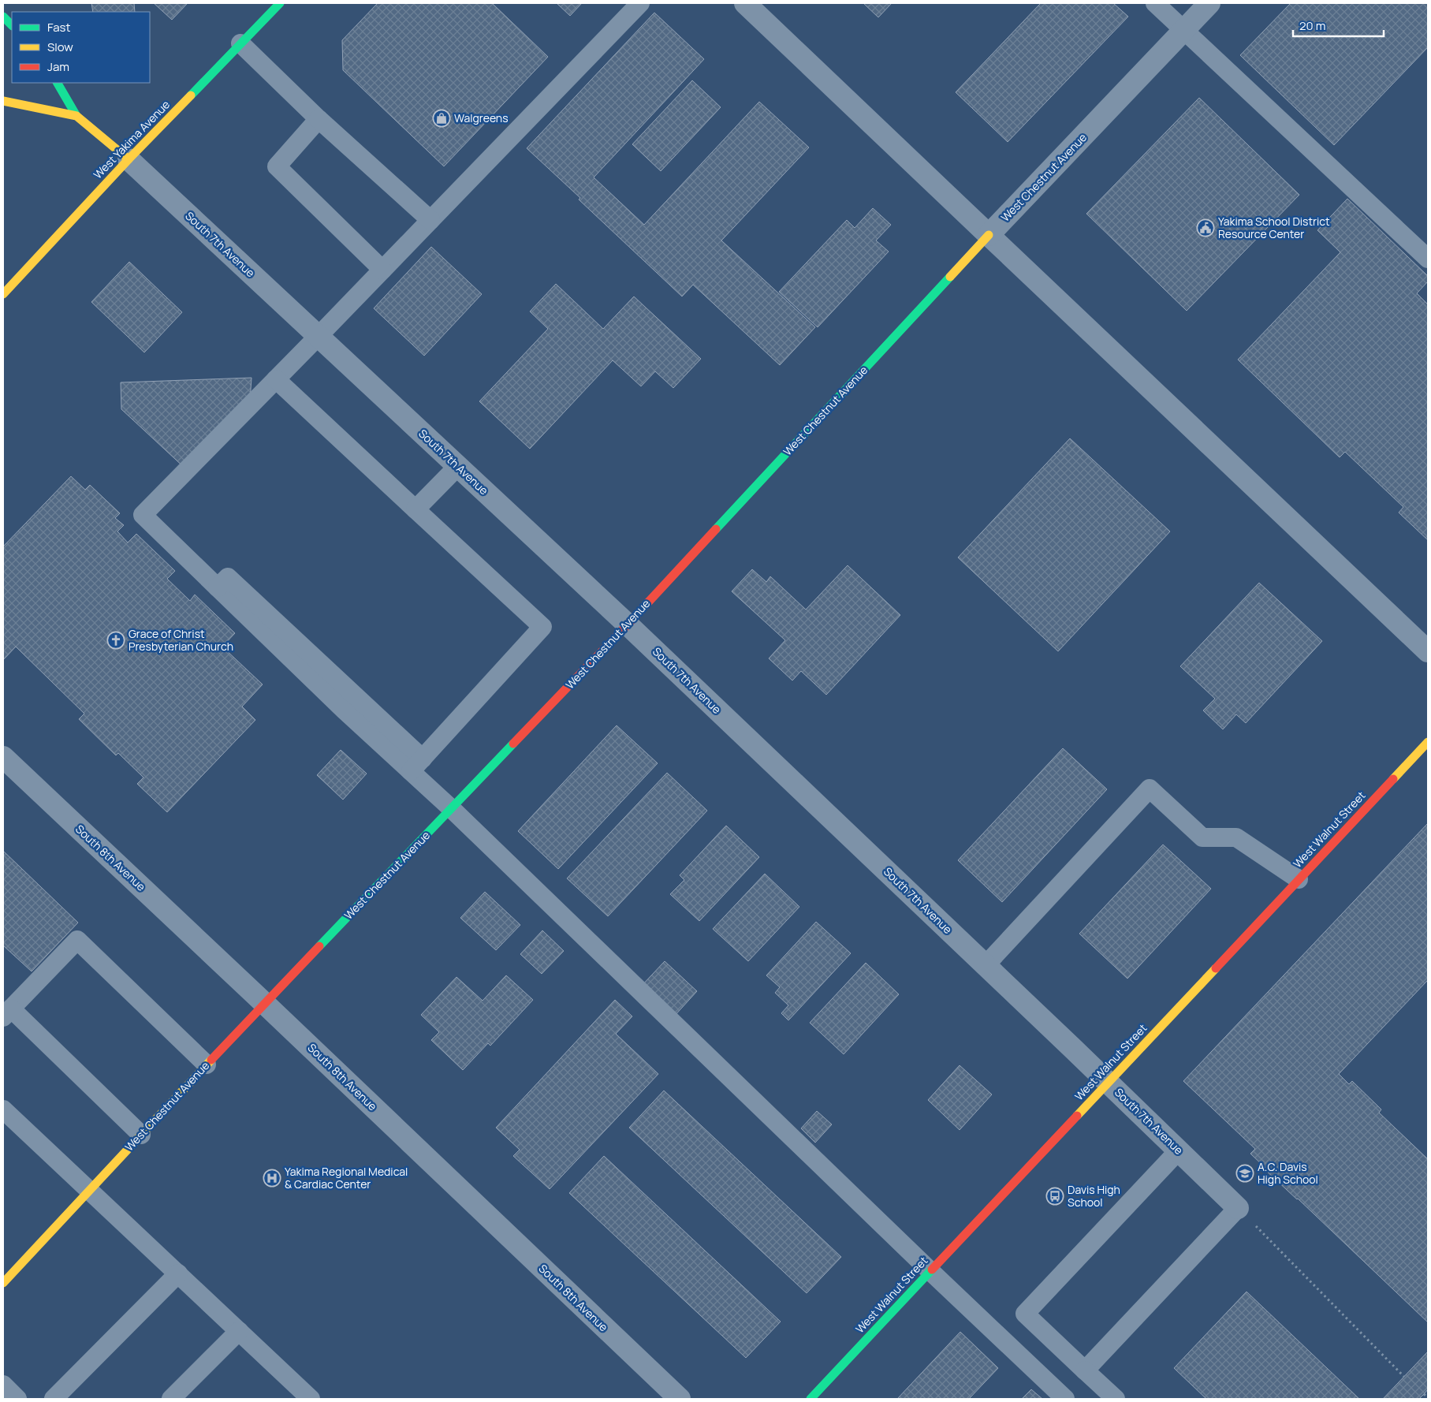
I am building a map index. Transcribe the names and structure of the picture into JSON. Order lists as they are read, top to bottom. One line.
{"streets":{"street":["West Yakima Avenue","West Chestnut Avenue","South 7th Avenue","West Walnut Street","South 8th Avenue"]},"crossings":[["West Yakima Avenue","South 7th Avenue"],["West Chestnut Avenue","South 7th Avenue"],["West Chestnut Avenue","South 8th Avenue"],["South 7th Avenue","West Walnut Street"]],"places":{"shop":["Walgreens"],"public building":["Yakima School District Resource Center"],"church":["Grace of Christ Presbyterian Church"],"school or university":["A.C. Davis High School"],"hospital":["Yakima Regional Medical & Cardiac Center"],"bus stop":["Davis High School"]},"legend":["Fast","Slow","Jam"],"scale_bar":"20 m"}
